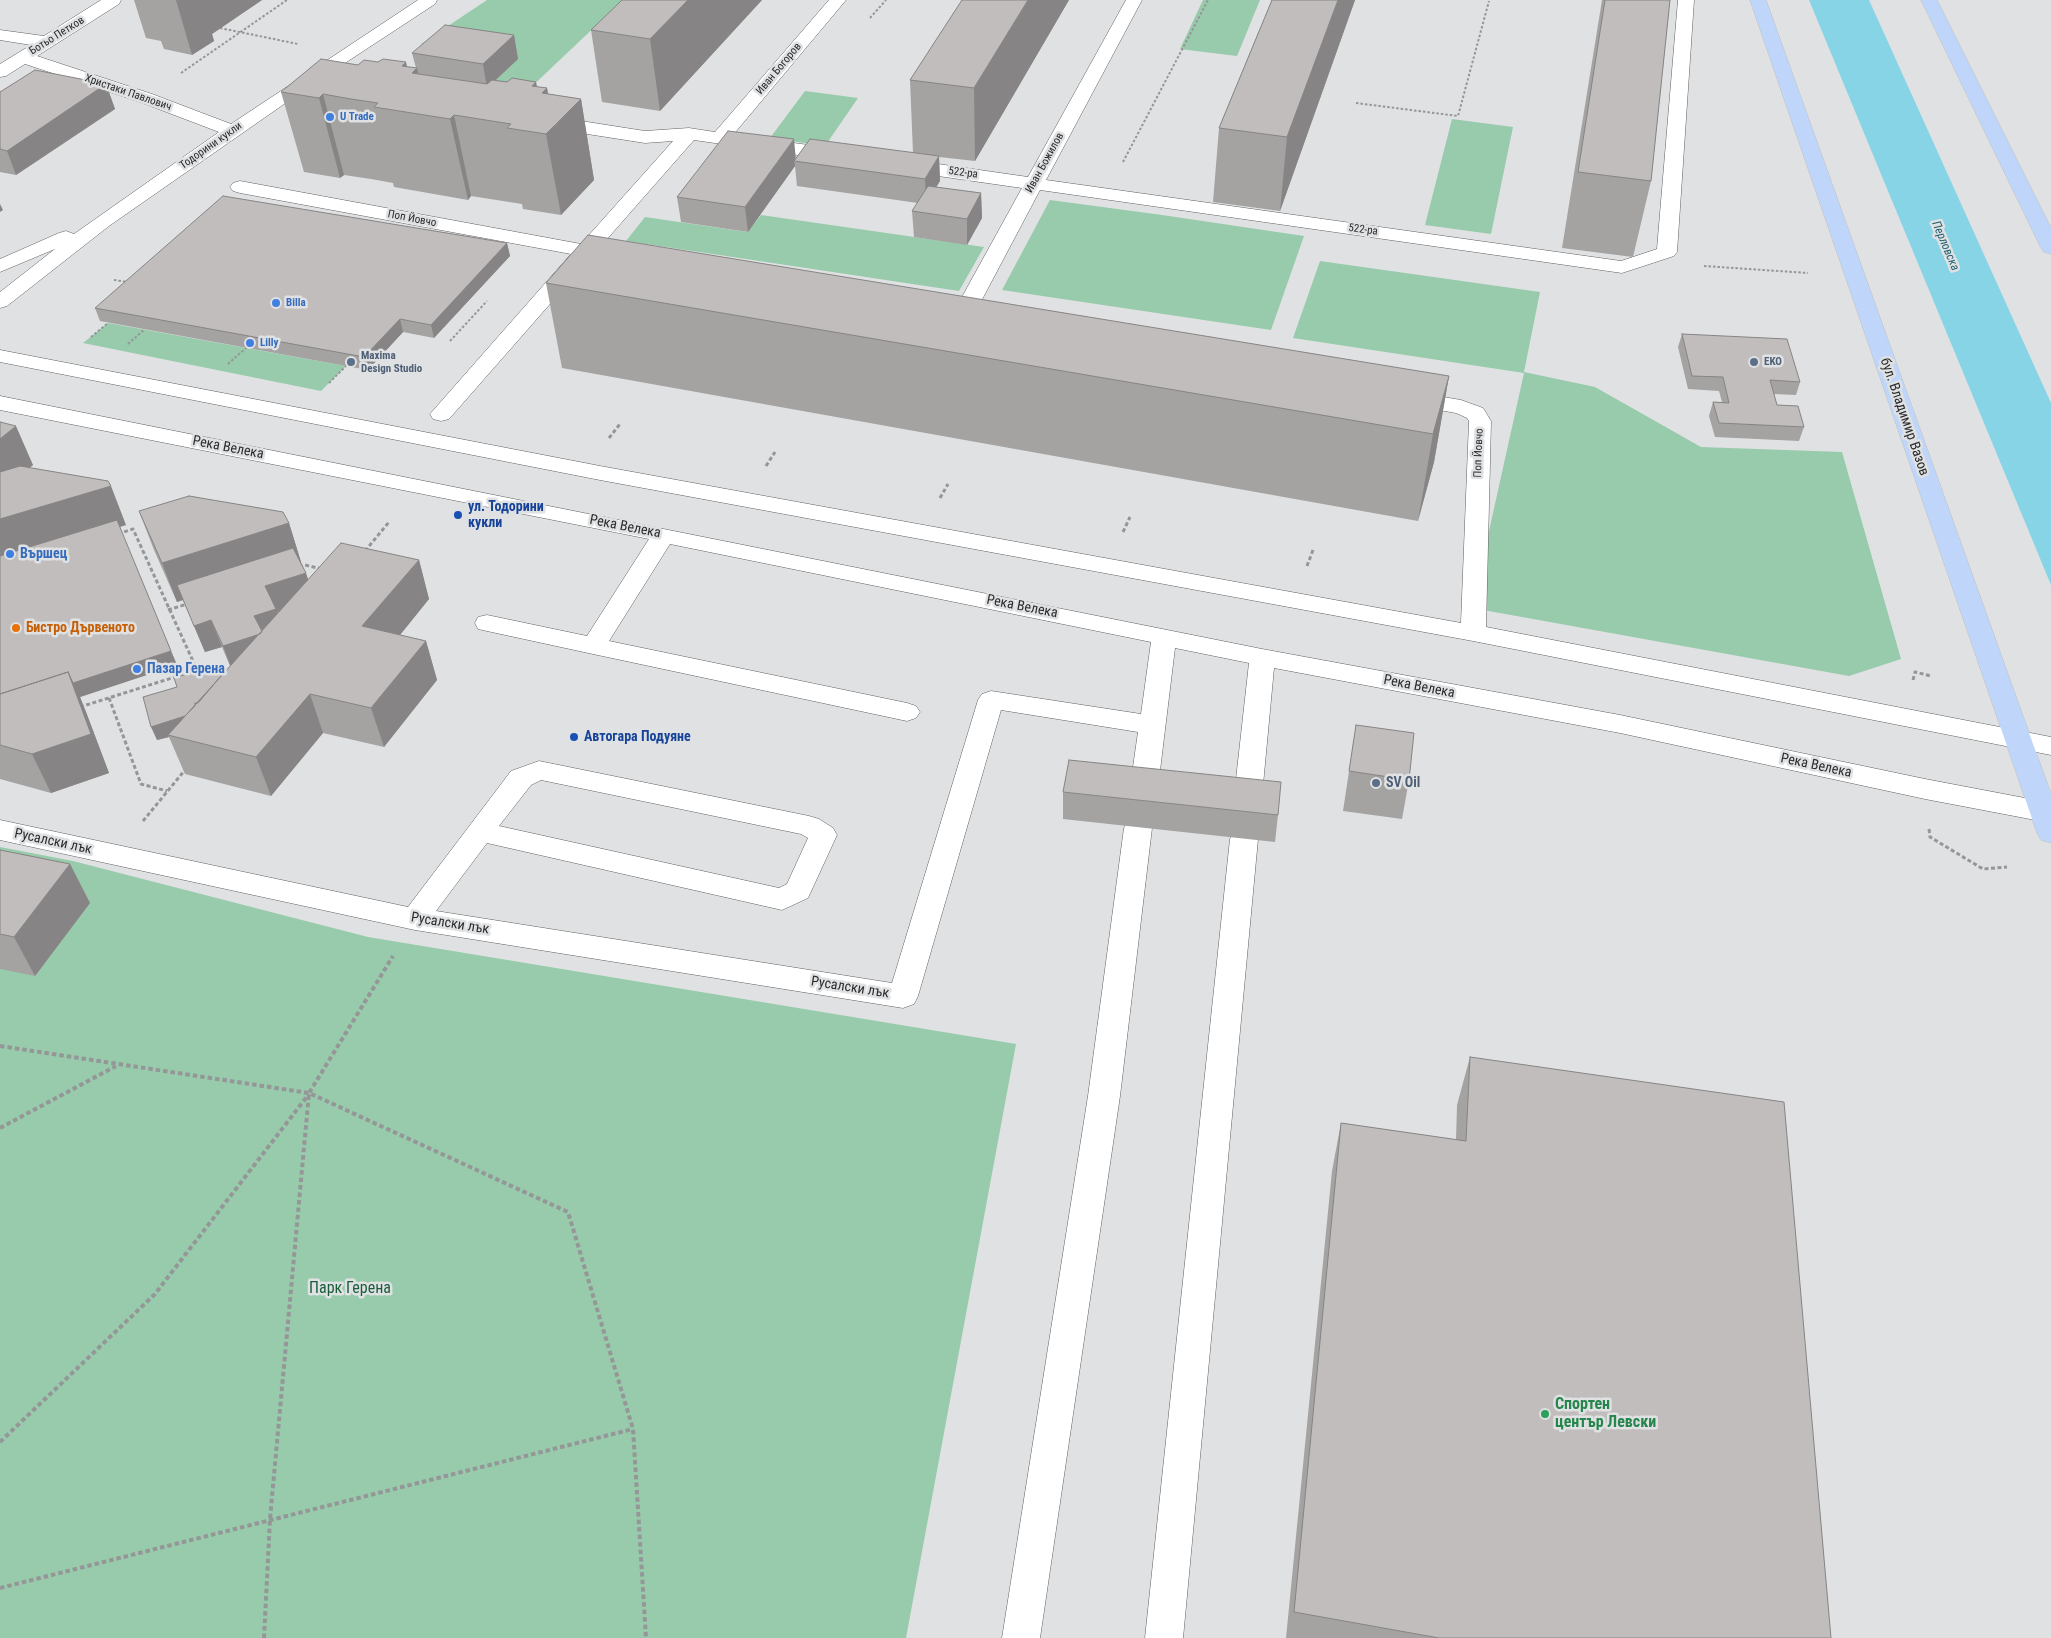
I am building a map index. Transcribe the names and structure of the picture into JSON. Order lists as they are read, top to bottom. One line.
{"streets":{"main road":["бул. Владимир Вазов"],"street":["Ботьо Петков","Иван Богоров","Христаки Павлович","Тодорини кукли","Иван Божилов","522-ра","Поп Йовчо","Река Велека","Русалски лък"]},"crossings":[["Ботьо Петков","Христаки Павлович"],["Христаки Павлович","Тодорини кукли"],["Иван Божилов","522-ра"],["бул. Владимир Вазов","Река Велека"]],"water":["Перловска"],"parks":["Парк Герена"],"places":["U Trade","Billa","Lilly","Maxima Design Studio","EKO","ул. Тодорини кукли","Вършец","Бистро Дървеното","Пазар Герена","Автогара Подуяне","SV Oil","Спортен център Левски"]}
